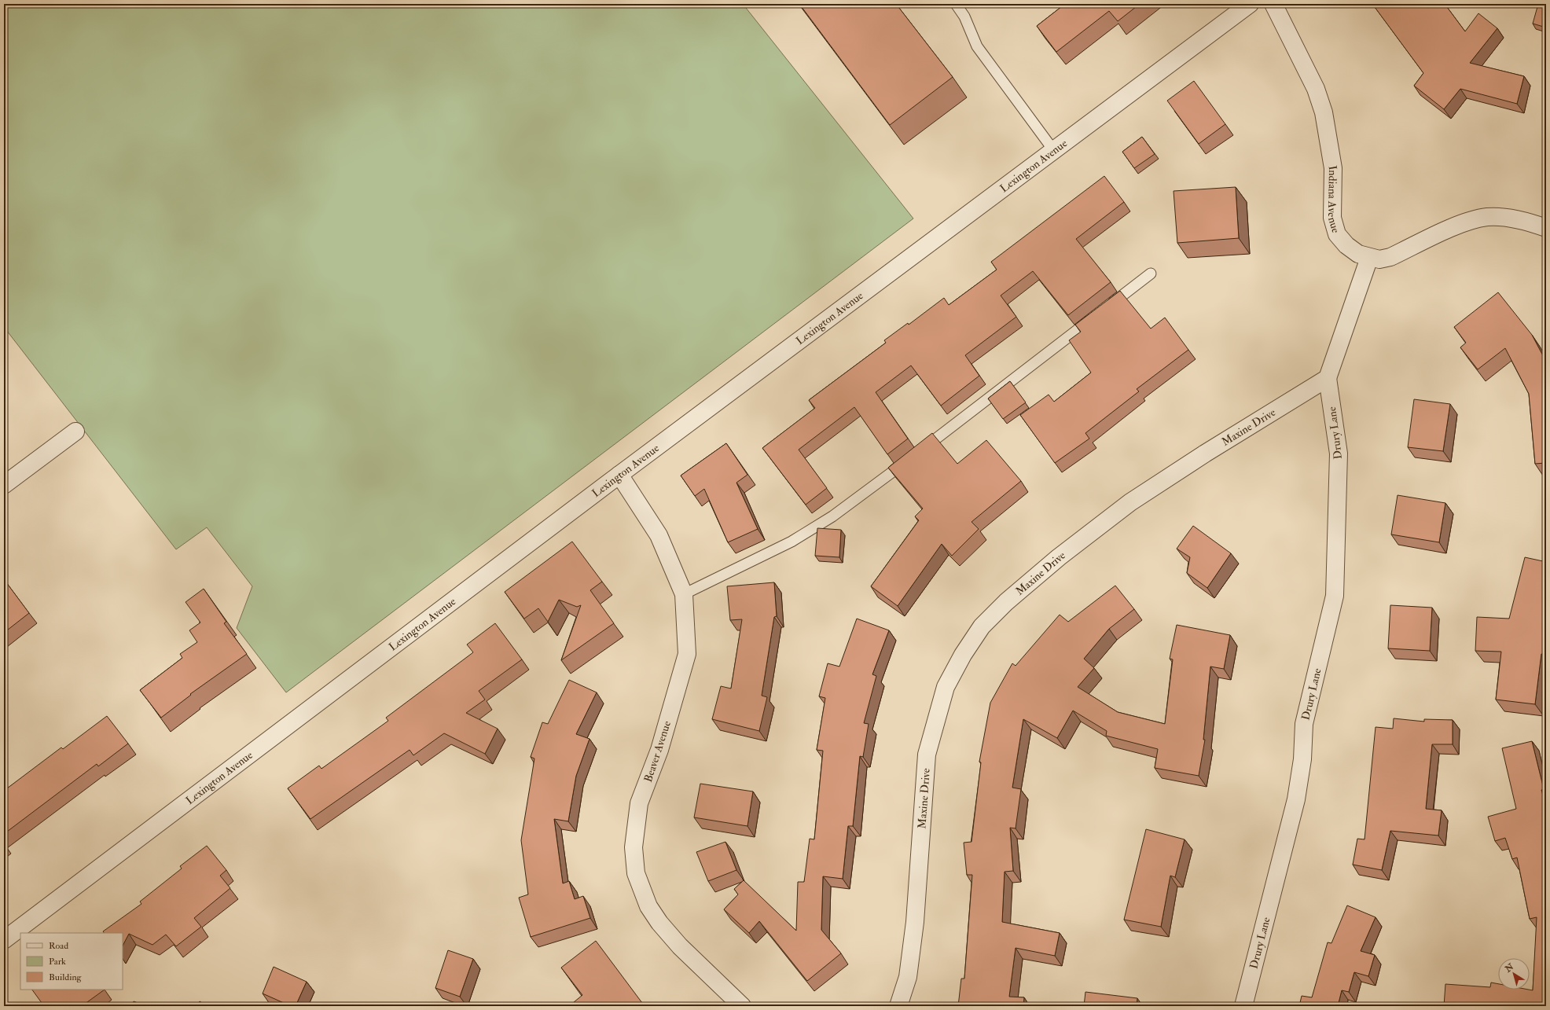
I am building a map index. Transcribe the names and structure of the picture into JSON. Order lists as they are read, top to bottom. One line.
{"streets":{"street":["Lexington Avenue","Indiana Avenue","Maxine Drive","Drury Lane","Beaver Avenue"]},"crossings":[["Lexington Avenue","Beaver Avenue"],["Maxine Drive","Drury Lane"]],"legend":["Road","Park","Building"],"north":"top left"}
